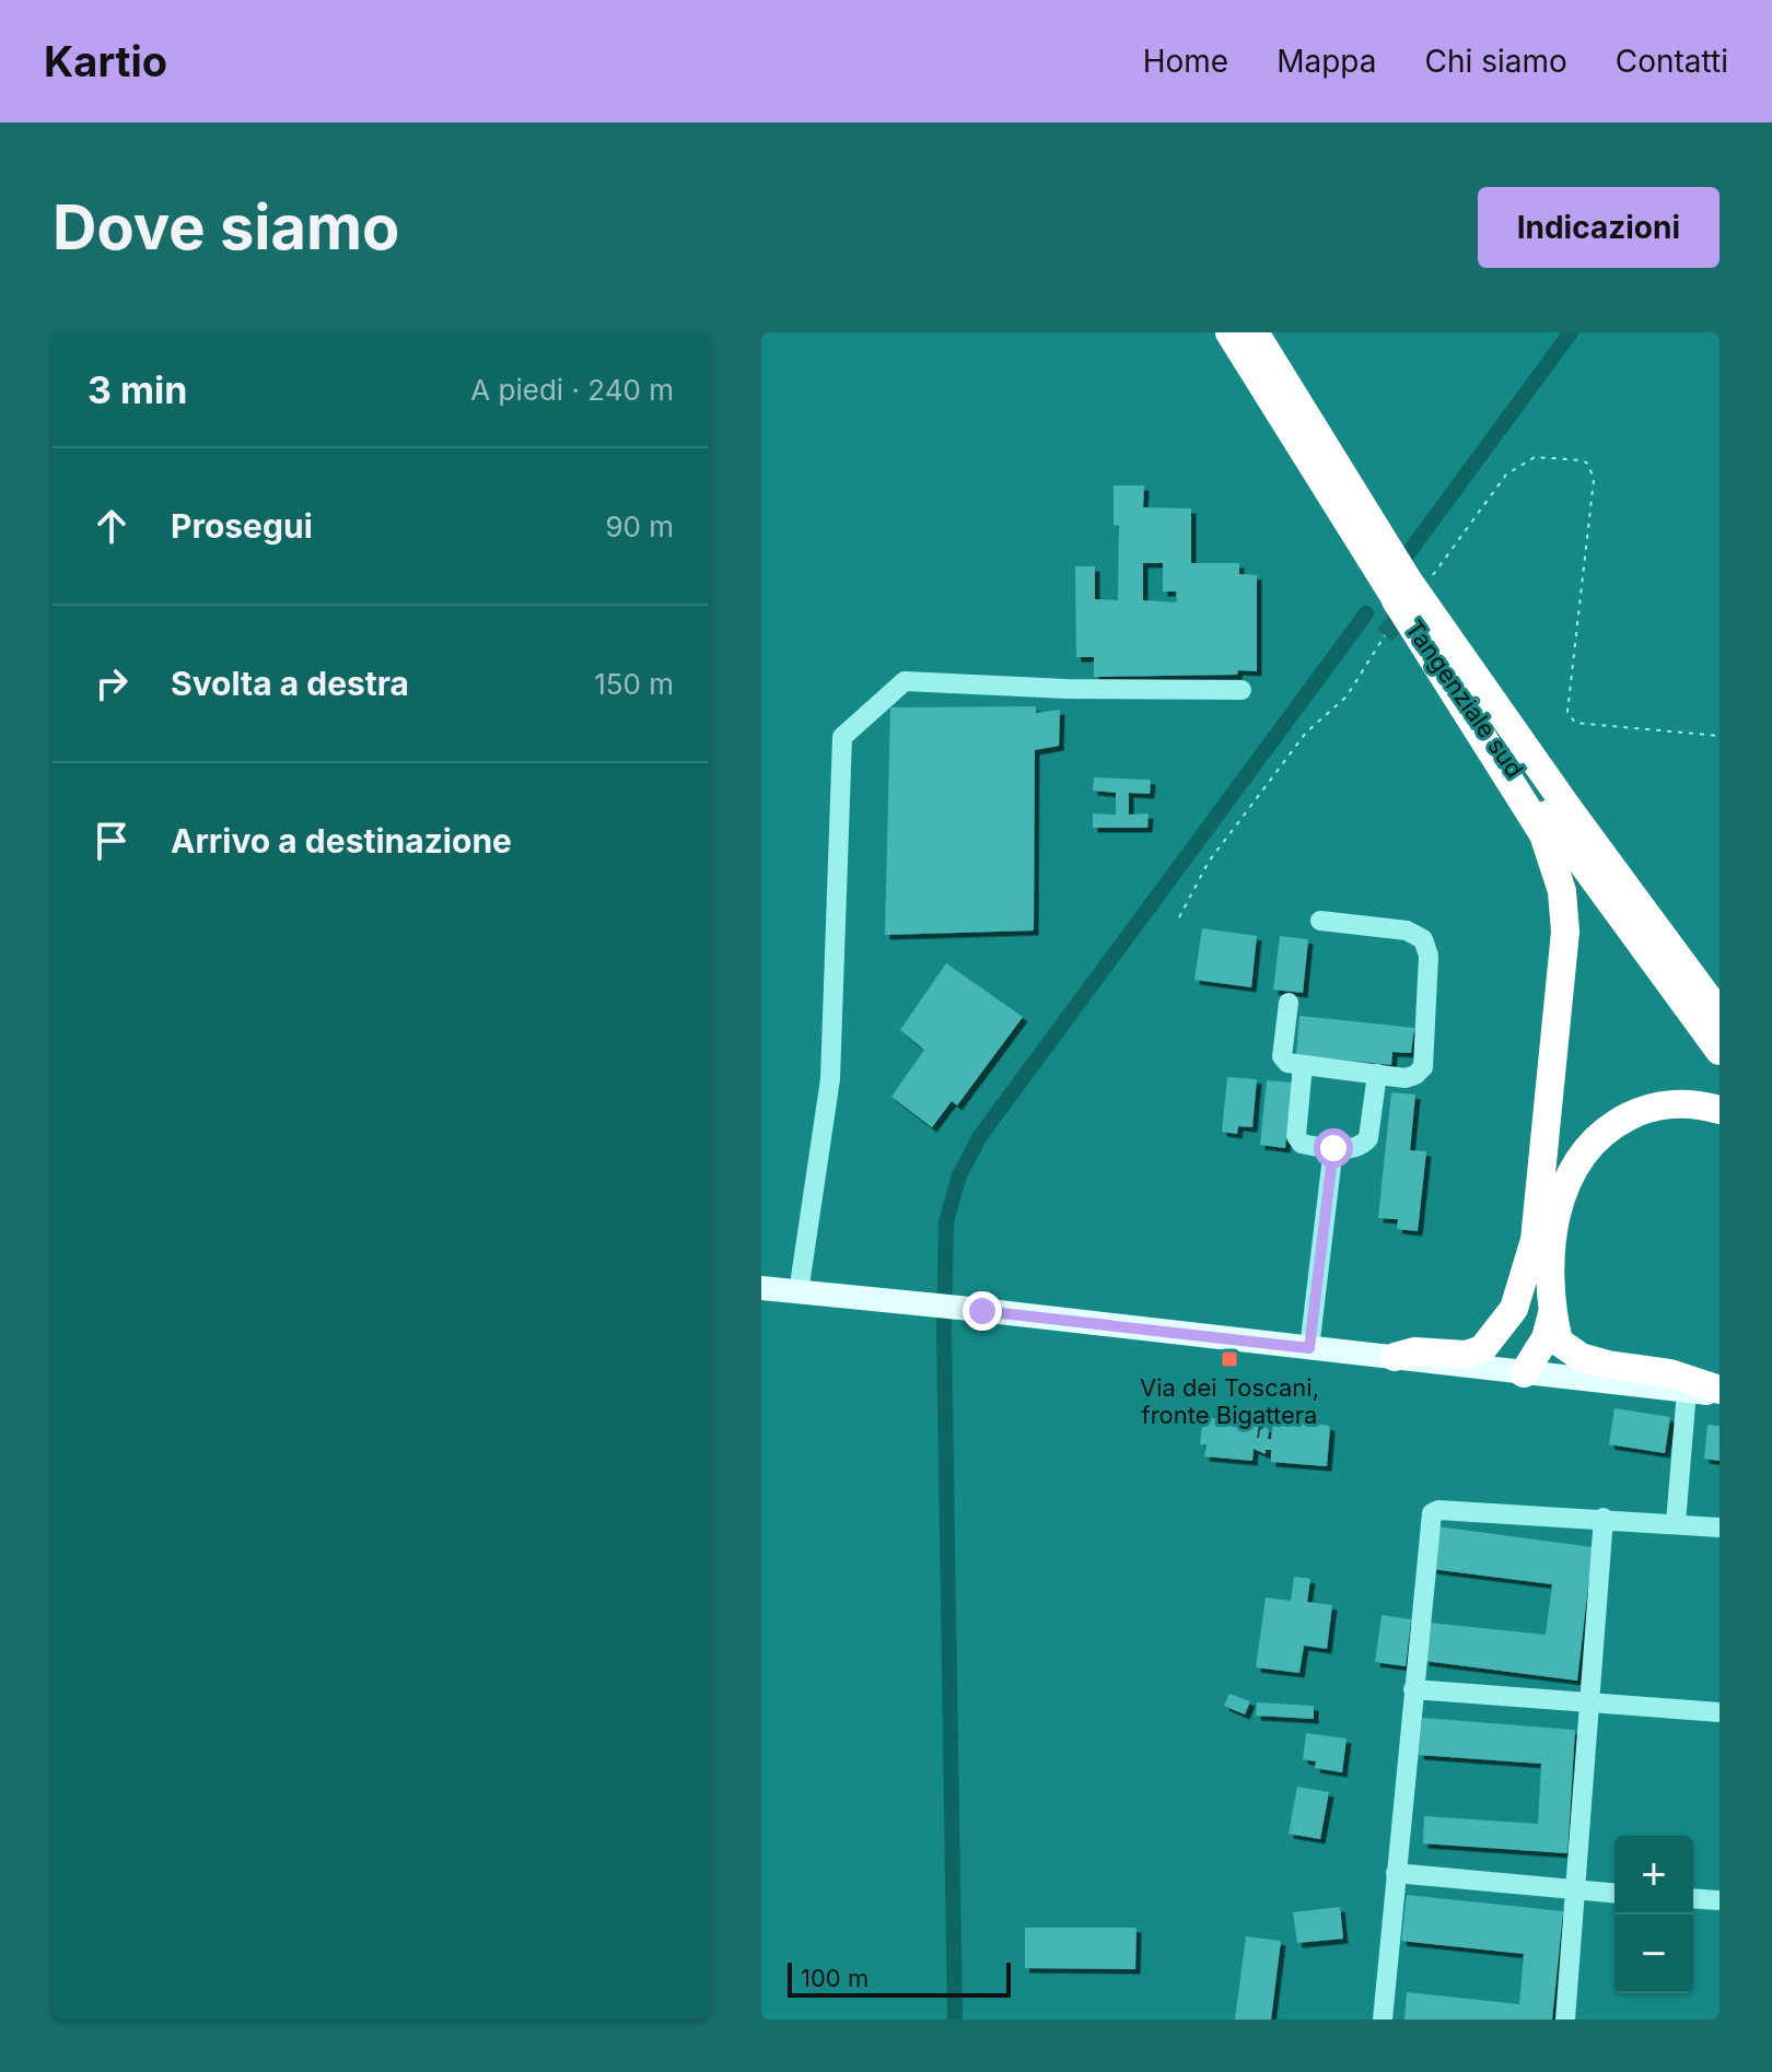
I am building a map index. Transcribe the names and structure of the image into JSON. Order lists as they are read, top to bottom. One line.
{"streets":{"highway":["Tangenziale sud"]},"places":{"transit":["Via dei Toscani, fronte Bigattera"]},"scale_bar":"100 m","page":{"header":"Kartio","nav":["Home","Mappa","Chi siamo","Contatti"],"buttons":"Indicazioni","title":"Dove siamo","heading":["3 min","A piedi · 240 m"],"list":[["Prosegui","90 m"],["Svolta a destra","150 m"],"Arrivo a destinazione"],"map_buttons":["+","−"],"scale":"100 m"}}
